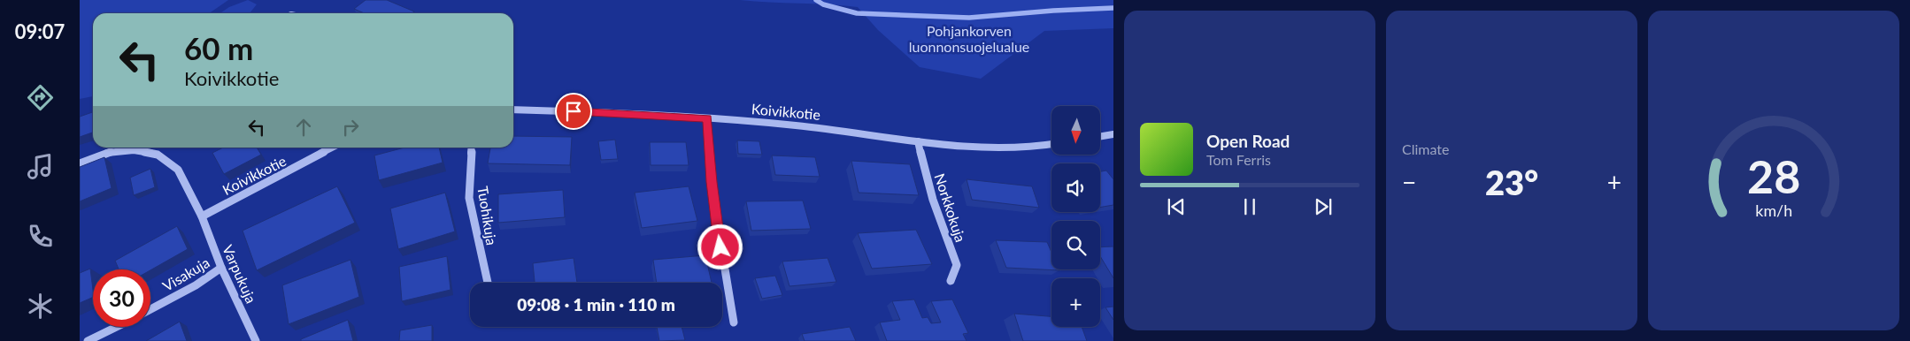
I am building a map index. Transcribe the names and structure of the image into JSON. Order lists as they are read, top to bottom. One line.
{"streets":{"street":["Koivikkotie","Norkkokuja","Tuohikuja","Visakuja","Varpukuja"]},"crossings":[["Koivikkotie","Norkkokuja"],["Koivikkotie","Varpukuja"],["Visakuja","Varpukuja"]],"parks":["Pohjankorven luonnonsuojelualue"],"north":"bottom","page":{"tabs":"09:07","tile":"Climate","turn":["60 m","Koivikkotie"],"map_buttons":"+","song":["Open Road","Tom Ferris"],"heat":["−","23°","+"],"limit":"30","trip":"09:08 · 1 min · 110 m","gauge":["28","km/h"]}}
